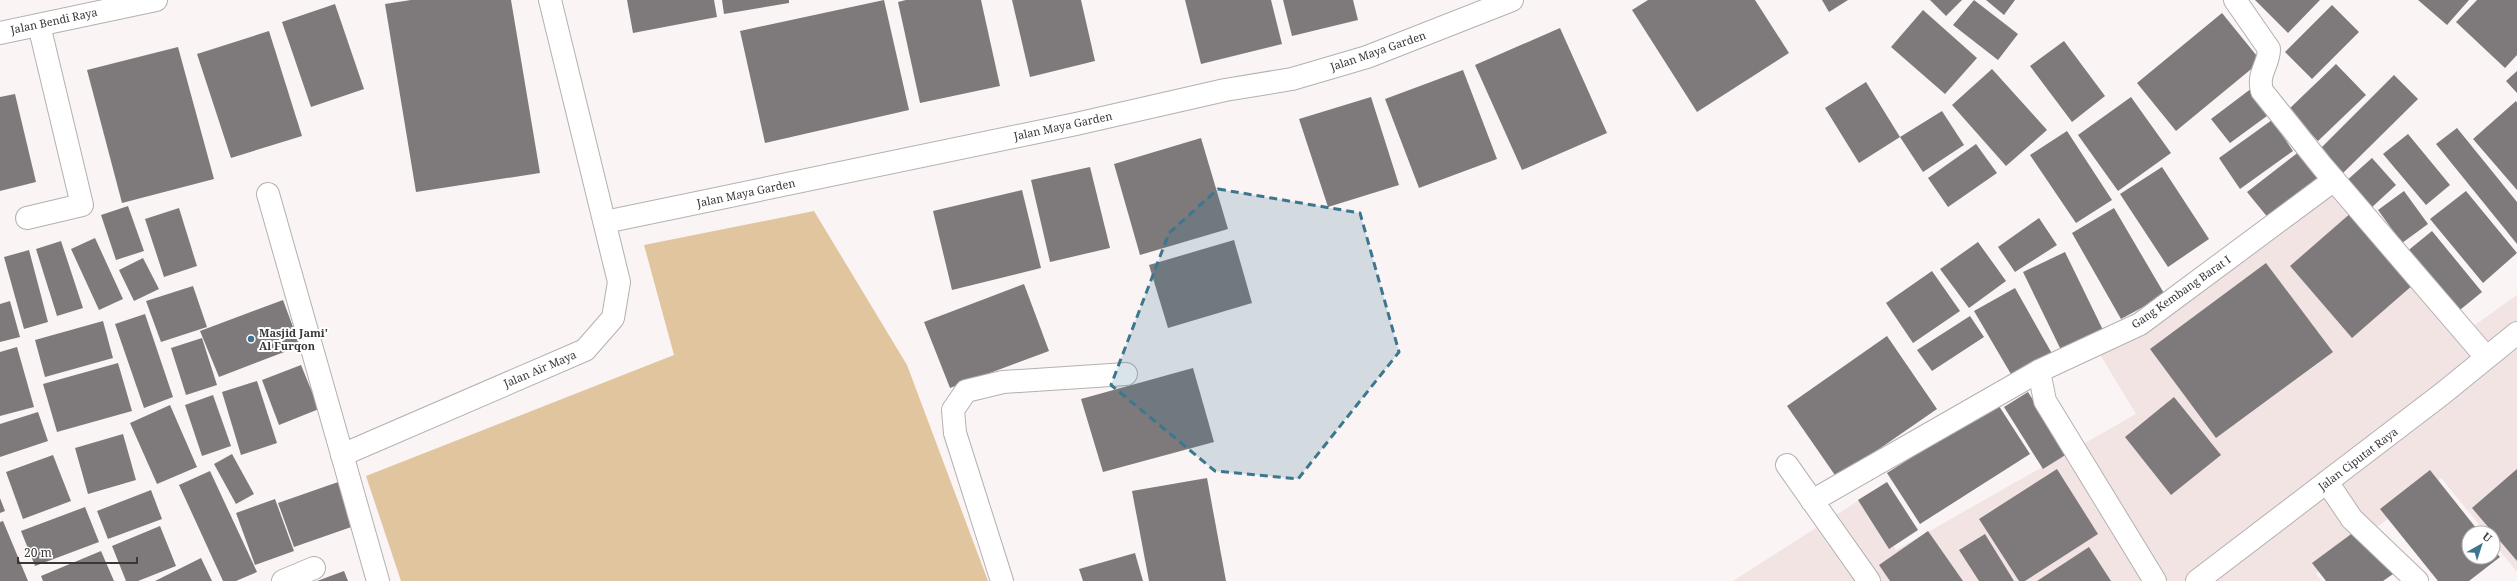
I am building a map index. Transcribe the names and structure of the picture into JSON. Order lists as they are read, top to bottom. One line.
{"streets":{"street":["Jalan Bendi Raya","Jalan Maya Garden","Gang Kembang Barat I","Jalan Air Maya","Jalan Ciputat Raya"]},"crossings":[["Jalan Maya Garden","Jalan Air Maya"]],"places":["Masjid Jami' Al Furqon"],"scale_bar":"20 m","north":"top right"}
